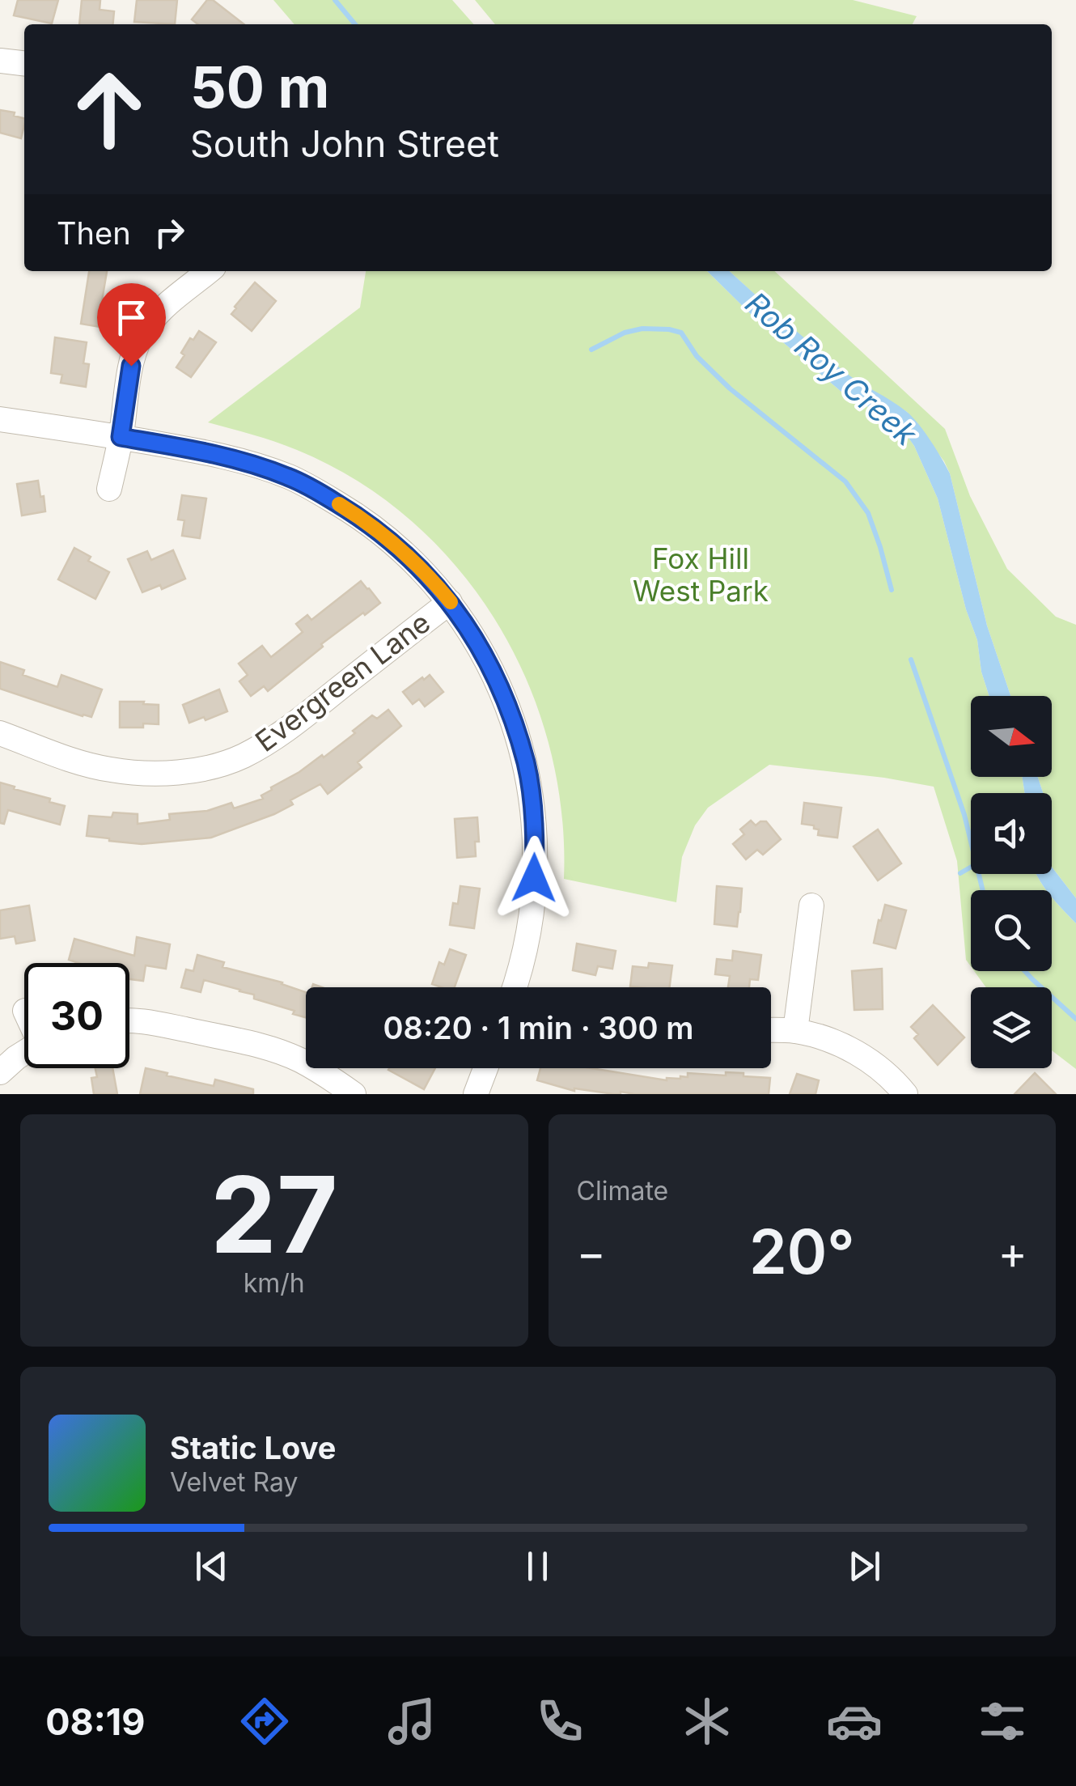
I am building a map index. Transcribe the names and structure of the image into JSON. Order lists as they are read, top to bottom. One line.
{"streets":{"street":["Evergreen Lane"]},"water":["Rob Roy Creek"],"parks":["Fox Hill West Park"],"north":"right","page":{"turn":["50 m","South John Street"],"then":"Then","limit":"30","trip":"08:20 · 1 min · 300 m","tile":[["27","km/h"],"Climate"],"heat":["−","20°","+"],"song":["Static Love","Velvet Ray"],"tabs":"08:19"}}
